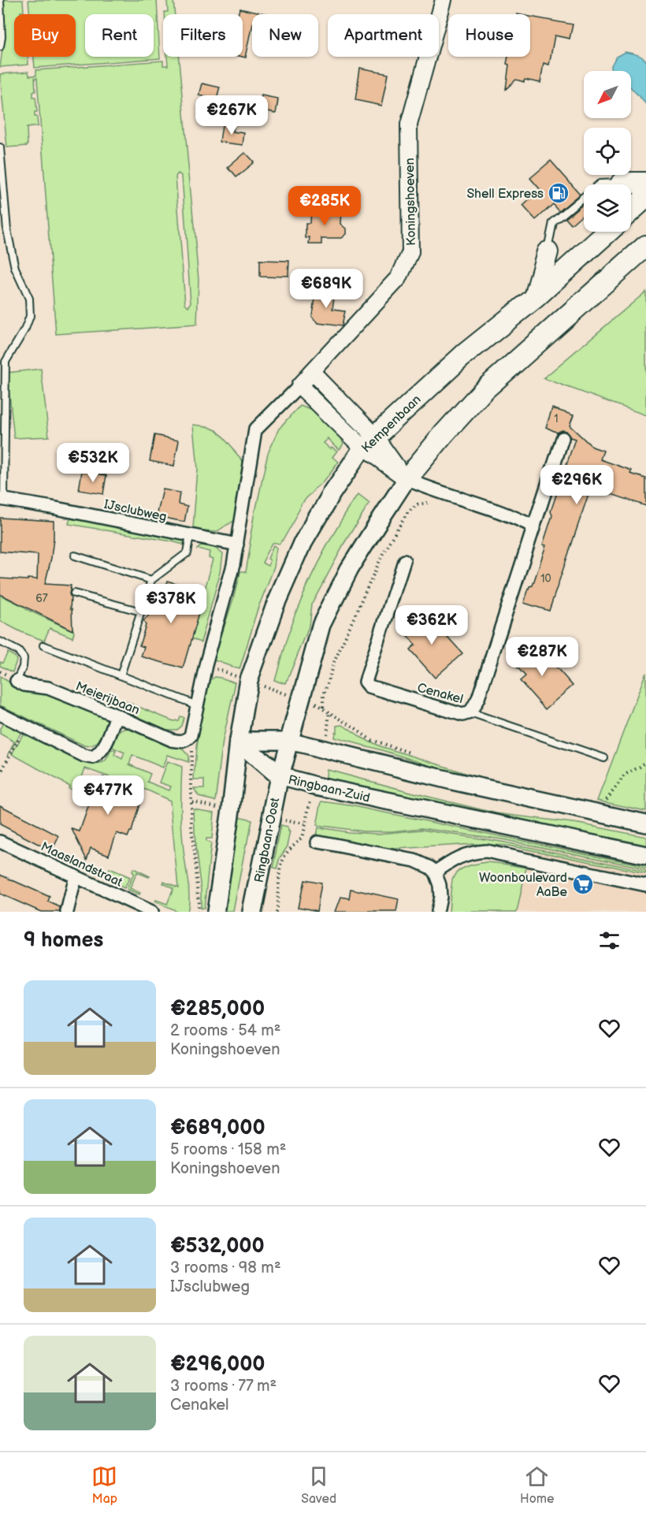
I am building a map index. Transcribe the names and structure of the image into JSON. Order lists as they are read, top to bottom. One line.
{"streets":{"highway":["Kempenbaan"],"main road":["Ringbaan-Zuid","Ringbaan-Oost"],"street":["Koningshoeven","IJsclubweg","Cenakel","Meierijbaan","Maaslandstraat"]},"crossings":[["Kempenbaan","Ringbaan-Zuid"],["Ringbaan-Zuid","Ringbaan-Oost"]],"places":{"fuel station":["Shell Express"],"supermarket":["Woonboulevard AaBe"]},"house_numbers":["1","10","67"],"north":"bottom left","page":{"chip":["Buy","Rent","Filters","New","Apartment","House"],"price":["€267K","€285K","€689K","€532K","€296K","€378K","€362K","€287K","€477K"],"heading":"9 homes","list":[{"name":"€285,000","note":"2 rooms · 54 m² · Koningshoeven"},{"name":"€689,000","note":"5 rooms · 158 m² · Koningshoeven"},{"name":"€532,000","note":"3 rooms · 98 m² · IJsclubweg"},{"name":"€296,000","note":"3 rooms · 77 m² · Cenakel"}],"tabs":["Map","Saved","Home"]}}
